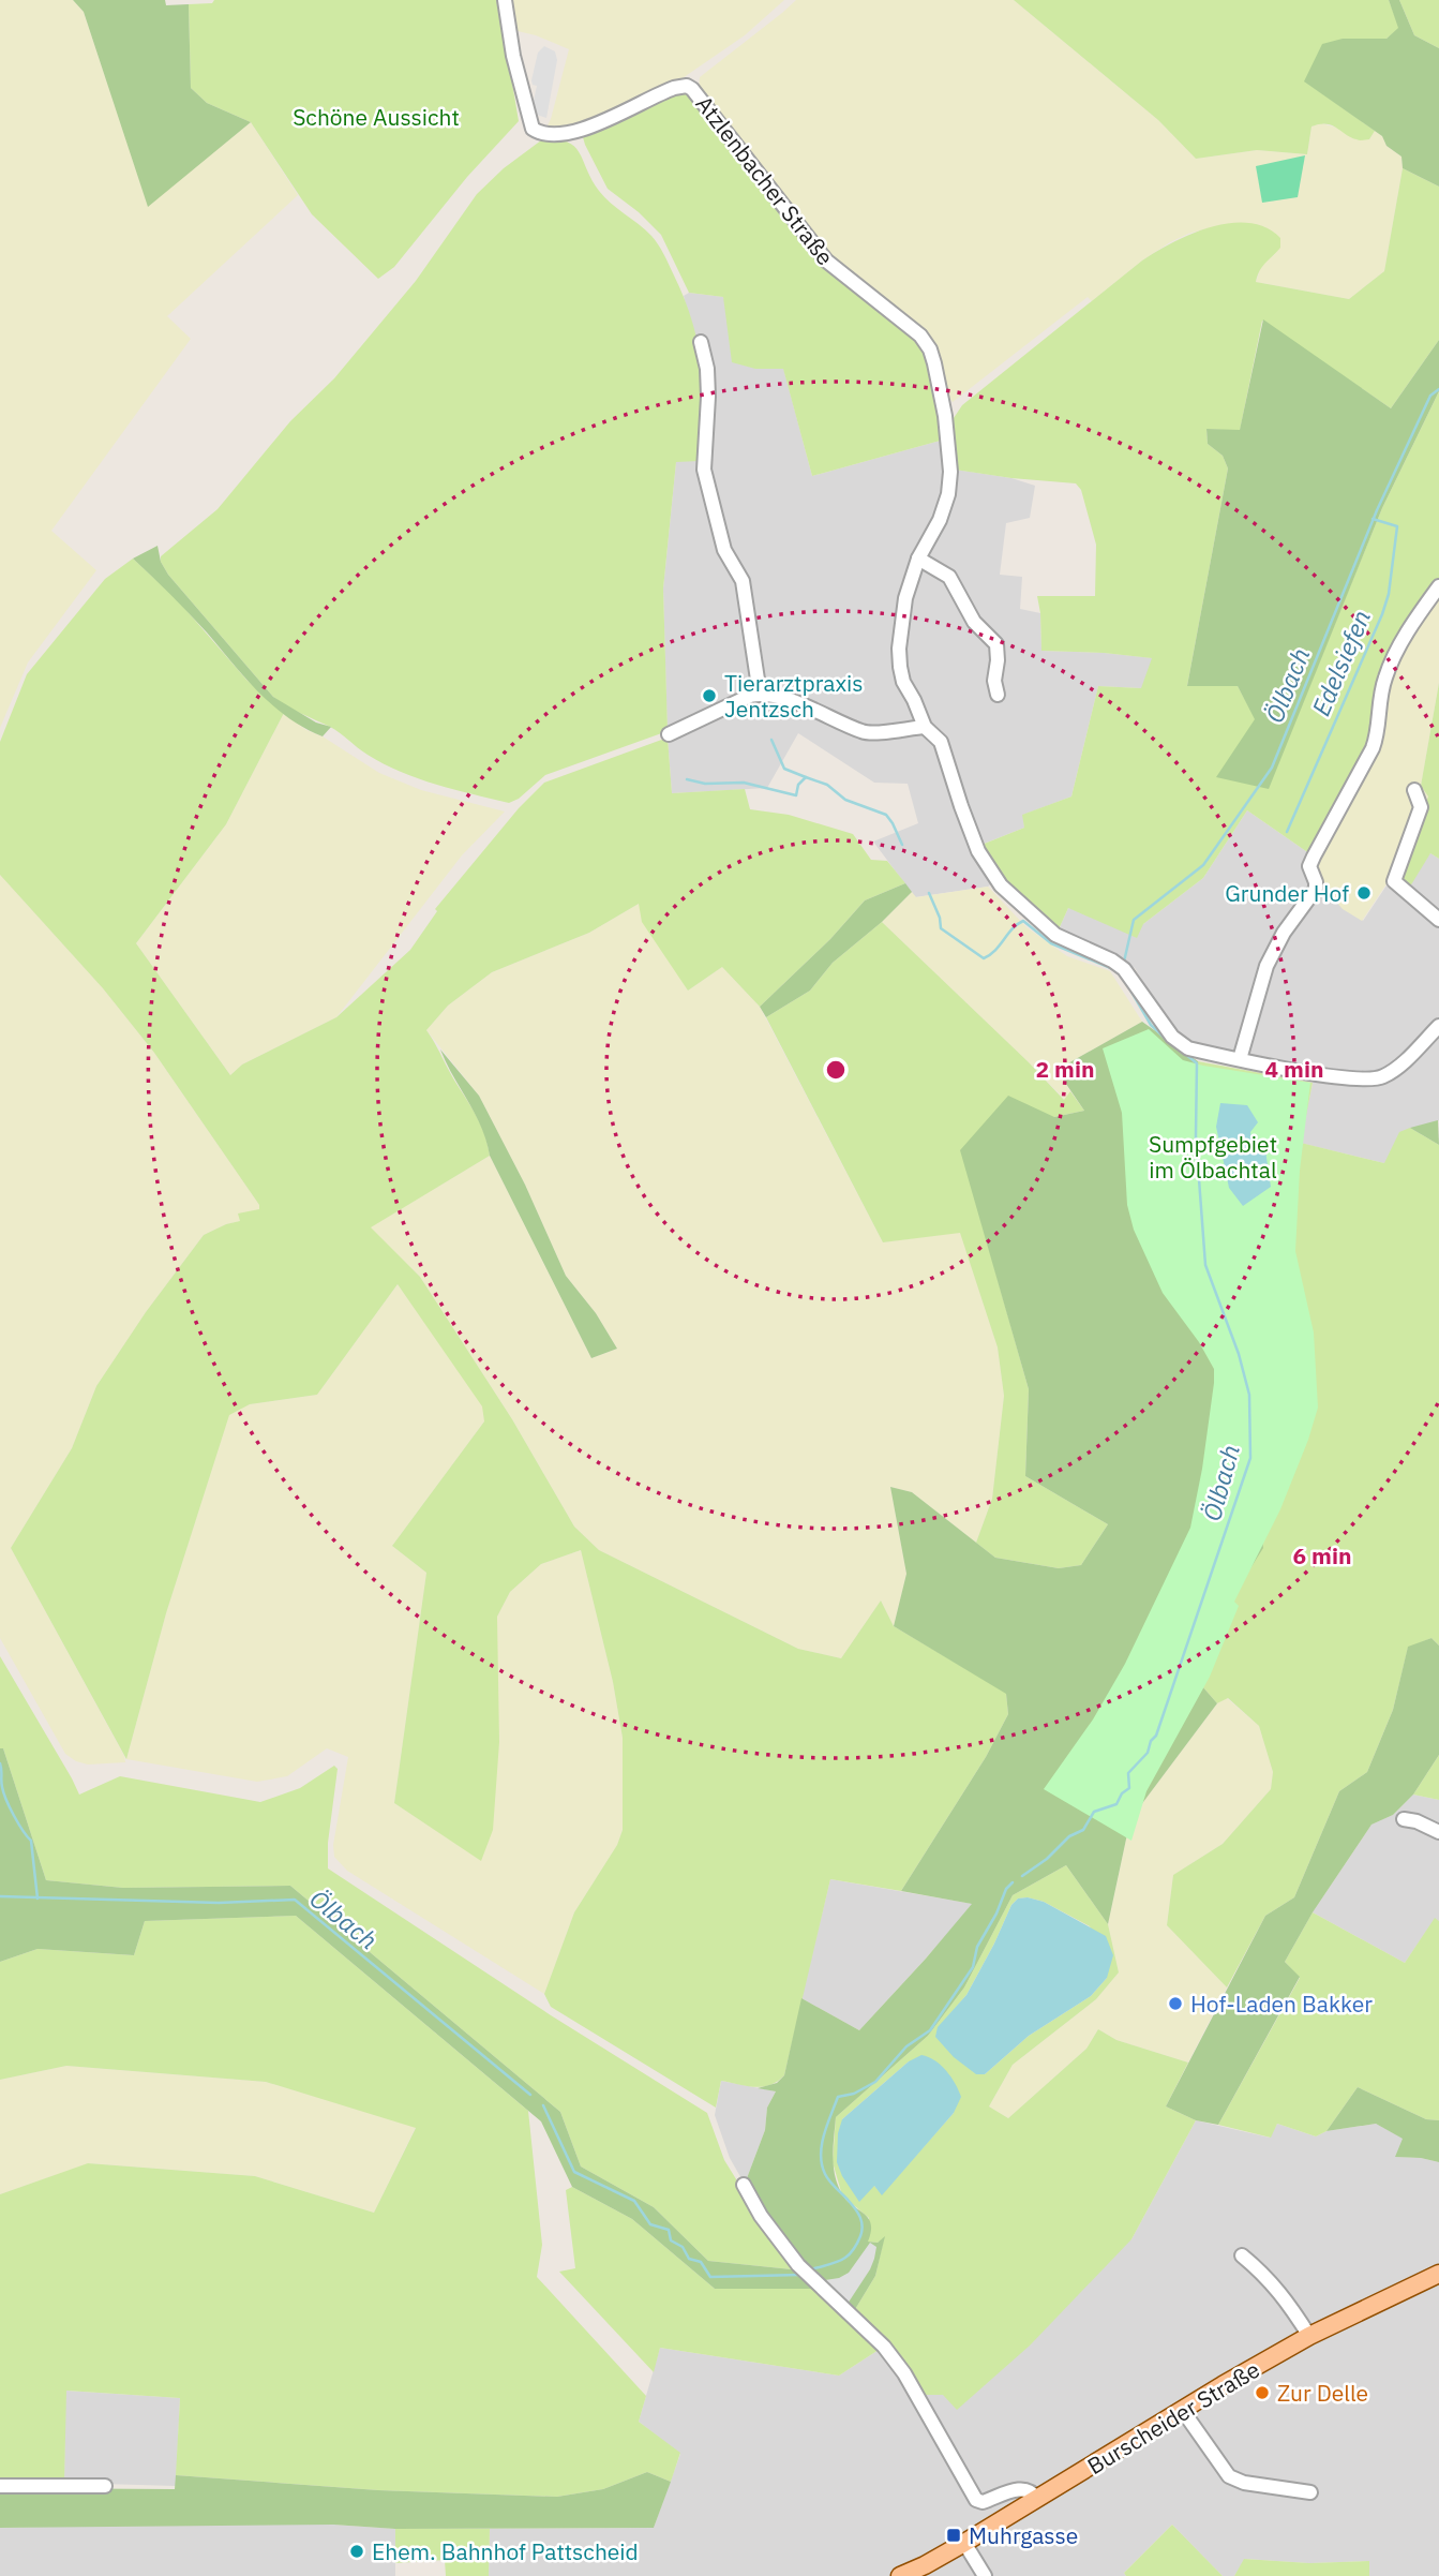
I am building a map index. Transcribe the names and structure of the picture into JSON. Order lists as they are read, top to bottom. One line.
{"streets":{"main road":["Burscheider Straße"],"street":["Atzlenbacher Straße"]},"water":["Edelsiefen","Ölbach"],"parks":["Schöne Aussicht","Sumpfgebiet im Ölbachtal"],"places":{"other":["Tierarztpraxis Jentzsch","Grunder Hof","Hof-Laden Bakker","Zur Delle","Ehem. Bahnhof Pattscheid"],"transit":["Muhrgasse"]},"rings":["2 min","4 min","6 min"]}
